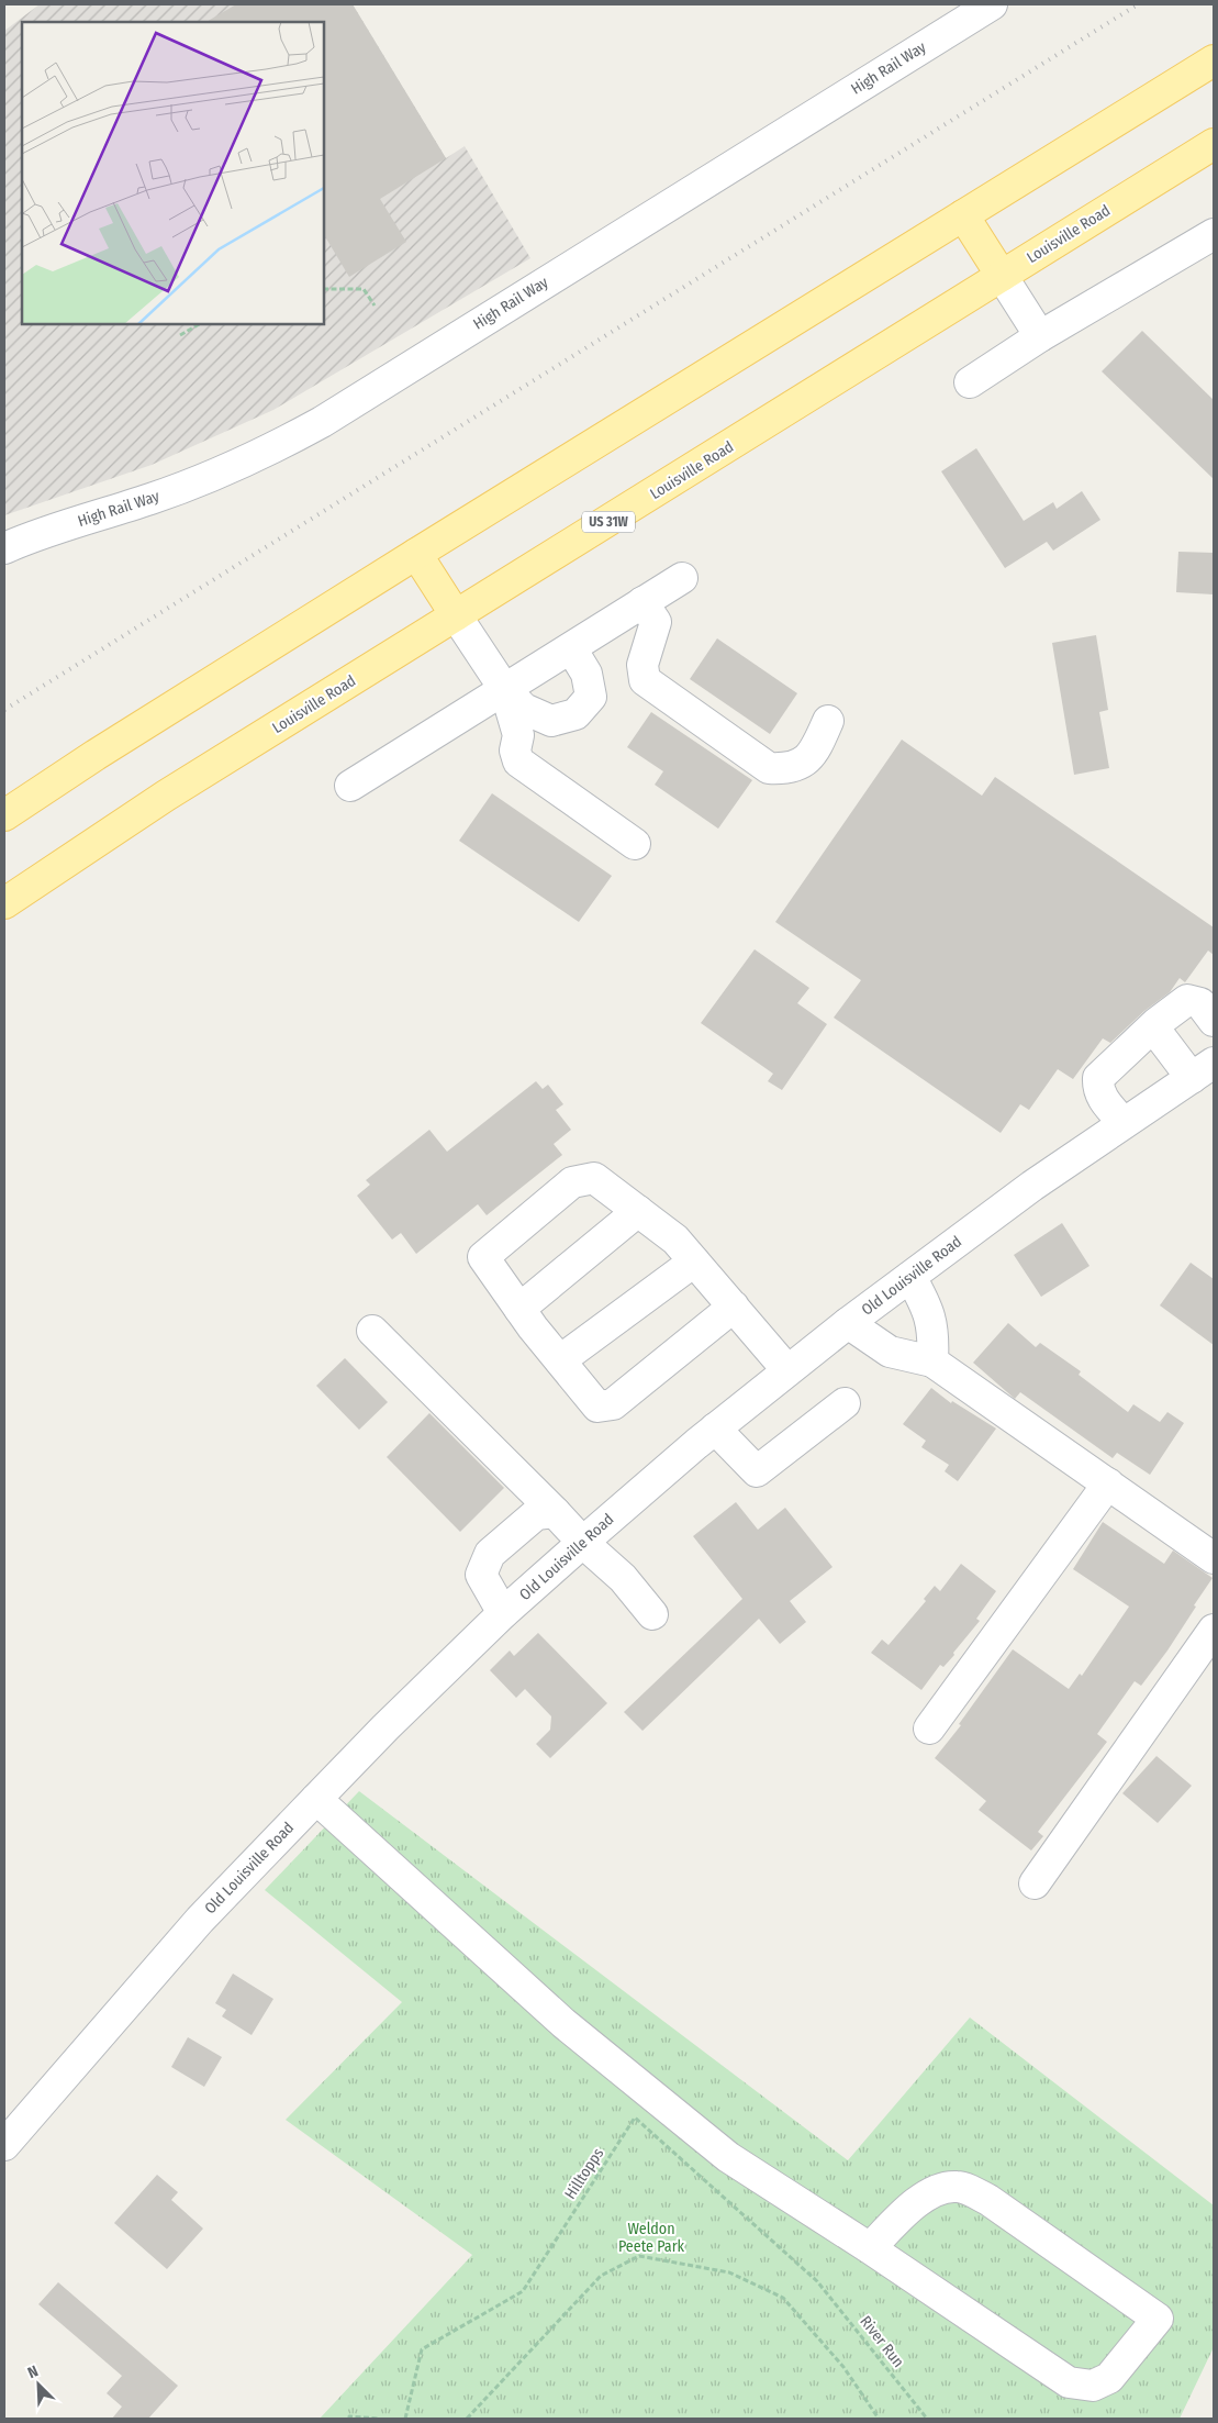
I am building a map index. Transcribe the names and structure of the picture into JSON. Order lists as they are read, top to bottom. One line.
{"streets":{"main road":["Louisville Road","US 31W"],"street":["High Rail Way","Old Louisville Road"],"path":["Hilltopps","River Run"]},"crossings":[["Hilltopps","River Run"]],"parks":["Weldon Peete Park"],"north":"top left"}
